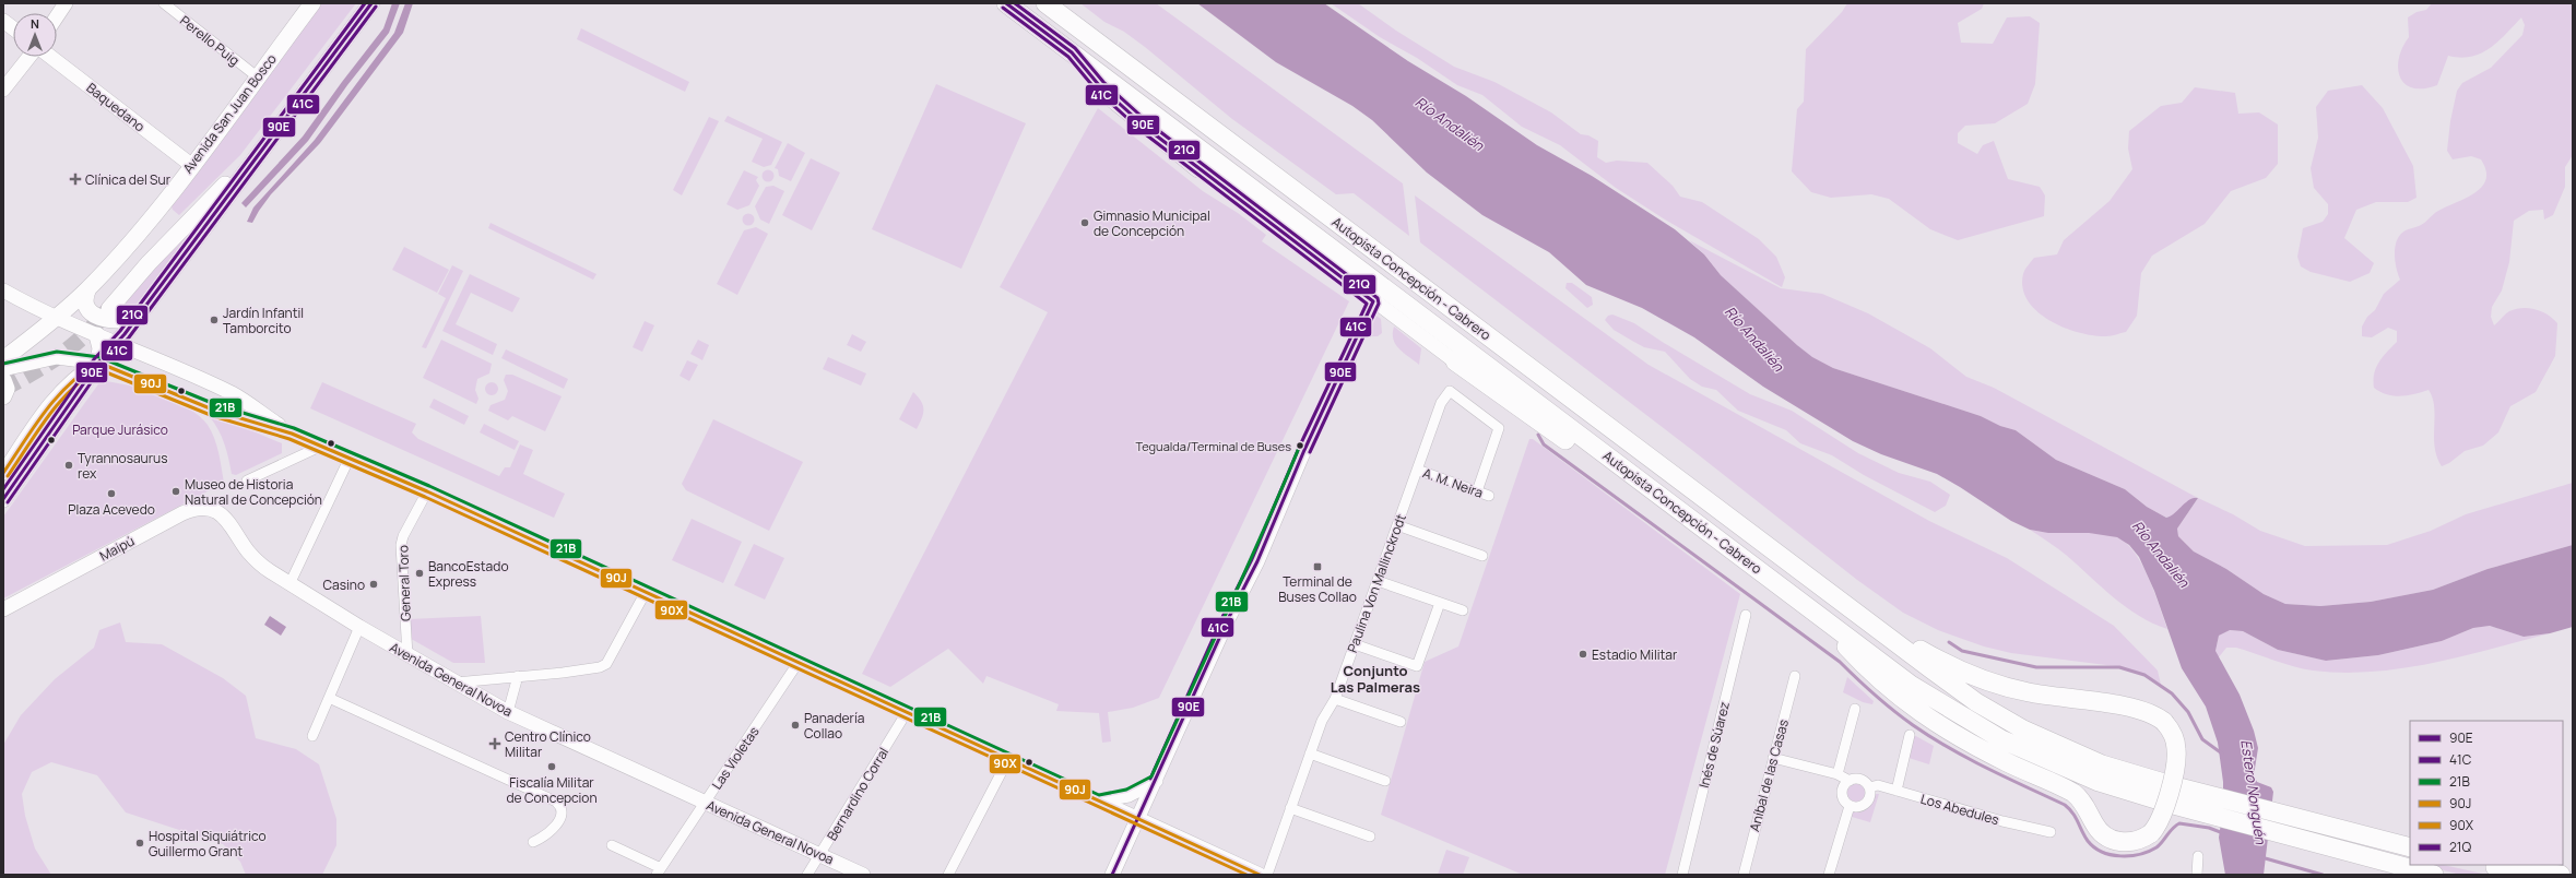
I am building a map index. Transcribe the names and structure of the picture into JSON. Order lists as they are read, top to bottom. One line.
{"streets":{"highway":["Autopista Concepción - Cabrero"],"main road":["Baquedano","Avenida San Juan Bosco","Maipú","Avenida General Novoa"],"street":["Perello Puig","A. M. Neira","General Toro","Paulina Von Mallinckrodt","Inés de Súarez","Las Violetas","Aníbal de las Casas","Bernardino Corral","Los Abedules"]},"crossings":[["Perello Puig","Avenida San Juan Bosco"],["Baquedano","Avenida San Juan Bosco"],["A. M. Neira","Paulina Von Mallinckrodt"],["Maipú","Avenida General Novoa"],["General Toro","Avenida General Novoa"],["Avenida General Novoa","Las Violetas"],["Avenida General Novoa","Bernardino Corral"]],"districts":["Conjunto Las Palmeras"],"water":["Río Andalién","Estero Nonguén"],"parks":["Parque Jurásico"],"places":{"health":["Clínica del Sur","Centro Clínico Militar"],"other":["Gimnasio Municipal de Concepción","Jardín Infantil Tamborcito","Tegualda/Terminal de Buses","Tyrannosaurus rex","Museo de Historia Natural de Concepción","Plaza Acevedo","BancoEstado Express","Casino","Estadio Militar","Panadería Collao","Fiscalía Militar de Concepcion","Hospital Siquiátrico Guillermo Grant"],"transit":["Terminal de Buses Collao"]},"lines":["transit line 90E","transit line 21Q","transit line 41C","transit line 21B","transit line 90J","transit line 90X"],"legend":["90E","41C","21B","90J","90X","21Q"],"north":"top"}
